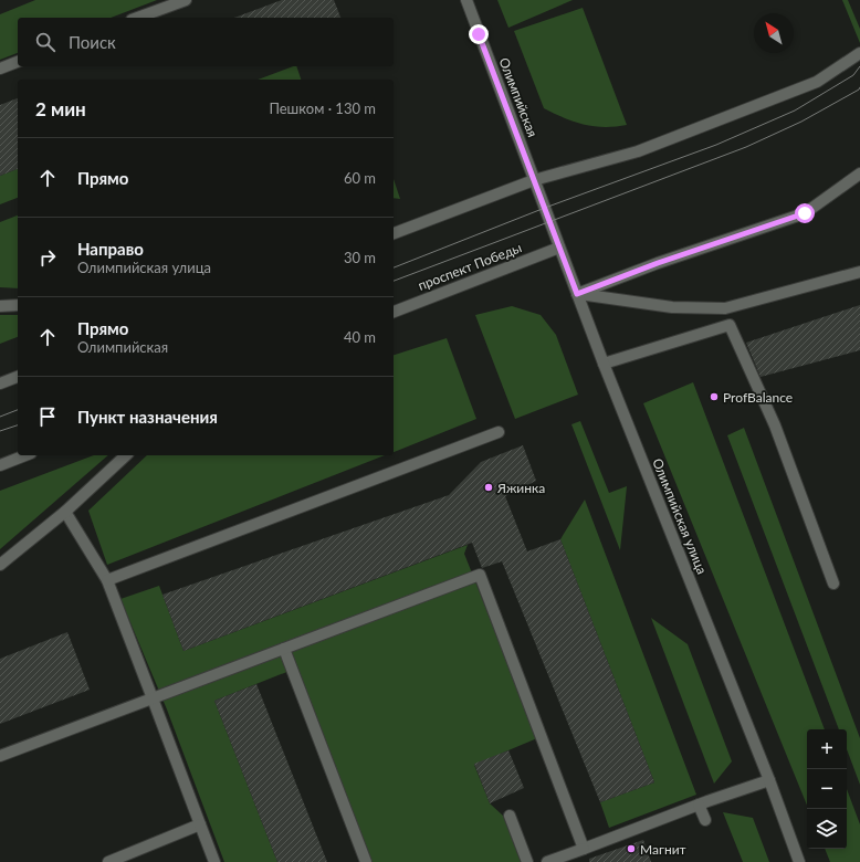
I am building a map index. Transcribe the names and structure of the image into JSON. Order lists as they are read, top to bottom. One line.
{"streets":{"main road":["Олимпийская","проспект Победы","Олимпийская улица"]},"crossings":[["Олимпийская","Олимпийская улица"],["проспект Победы","Олимпийская улица"]],"places":["ProfBalance","Яжинка","Магнит"],"north":"top left","page":{"search":"Поиск","heading":["2 мин","Пешком · 130 m"],"list":[["Прямо","60 m"],["Направо","Олимпийская улица","30 m"],["Прямо","Олимпийская","40 m"],"Пункт назначения"],"map_buttons":["+","−"]}}
